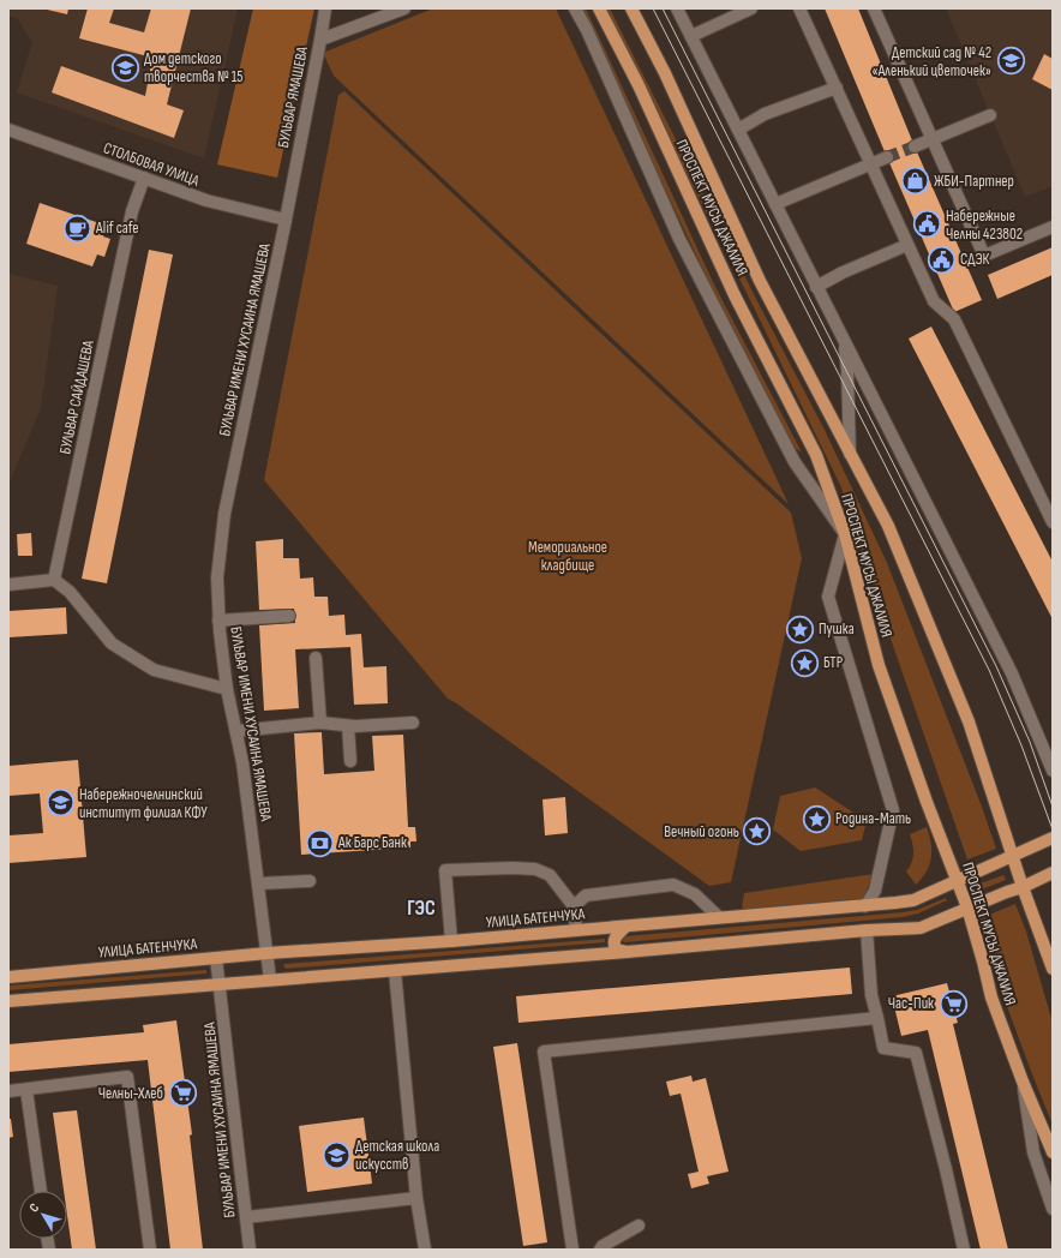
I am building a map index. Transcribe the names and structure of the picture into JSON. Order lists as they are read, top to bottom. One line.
{"streets":{"main road":["ПРОСПЕКТ МУСЫ ДЖАЛИЛЯ","УЛИЦА БАТЕНЧУКА"],"street":["БУЛЬВАР ЯМАШЕВА","СТОЛБОВАЯ УЛИЦА","БУЛЬВАР ИМЕНИ ХУСАИНА ЯМАШЕВА","БУЛЬВАР САЙДАШЕВА"]},"crossings":[["БУЛЬВАР ЯМАШЕВА","СТОЛБОВАЯ УЛИЦА"],["БУЛЬВАР ЯМАШЕВА","БУЛЬВАР ИМЕНИ ХУСАИНА ЯМАШЕВА"],["СТОЛБОВАЯ УЛИЦА","БУЛЬВАР ИМЕНИ ХУСАИНА ЯМАШЕВА"],["СТОЛБОВАЯ УЛИЦА","БУЛЬВАР САЙДАШЕВА"],["ПРОСПЕКТ МУСЫ ДЖАЛИЛЯ","УЛИЦА БАТЕНЧУКА"],["БУЛЬВАР ИМЕНИ ХУСАИНА ЯМАШЕВА","УЛИЦА БАТЕНЧУКА"]],"districts":["ГЭС"],"parks":["Мемориальное кладбище"],"places":{"school or university":["Детский сад № 42 «Аленький цветочек»","Дом детского творчества № 15","Набережночелнинский институт филиал КФУ","Детская школа искусств"],"shop":["ЖБИ-Партнер"],"public building":["Набережные Челны 423802","СДЭК"],"cafe":["Alif cafe"],"place":["Пушка","БТР","Родина-Мать","Вечный огонь"],"bank":["Ак Барс Банк"],"supermarket":["Час-Пик","Челны-Хлеб"]},"north":"top left"}
